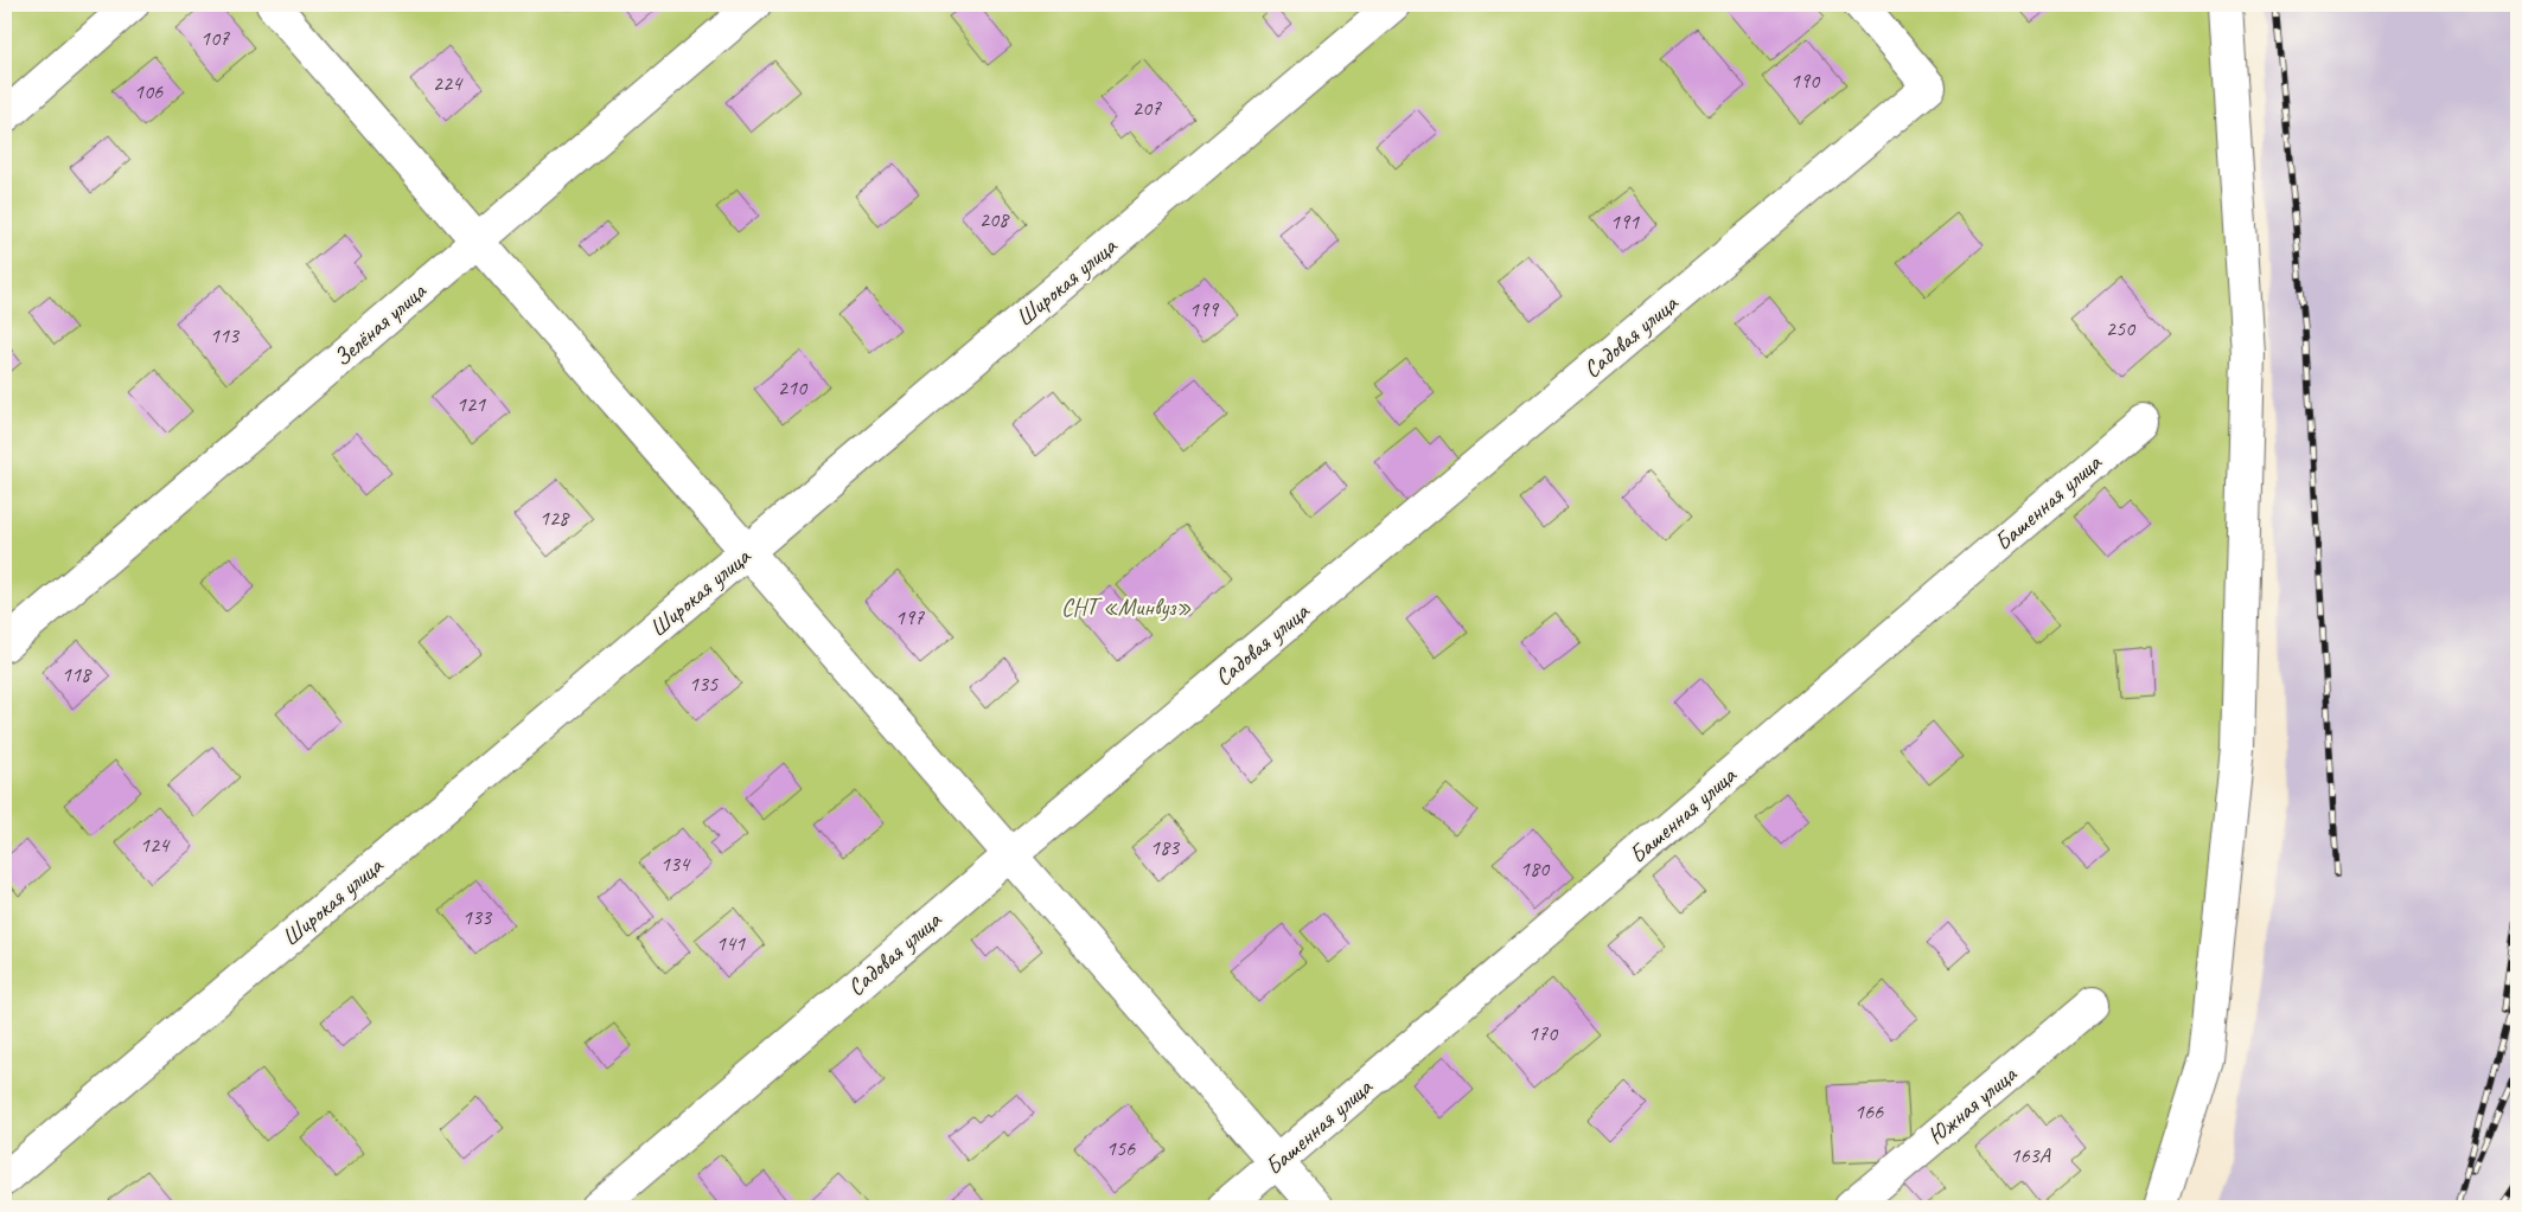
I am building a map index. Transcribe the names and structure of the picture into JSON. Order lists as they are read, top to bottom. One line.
{"streets":{"street":["Широкая улица","Зелёная улица","Садовая улица","Башенная улица","Южная улица"]},"parks":["СНТ «Минвуз»"],"house_numbers":["107","190","224","106","207","208","191","199","250","113","210","121","128","197","118","135","124","183","134","180","133","141","170","166","156","163А"]}
